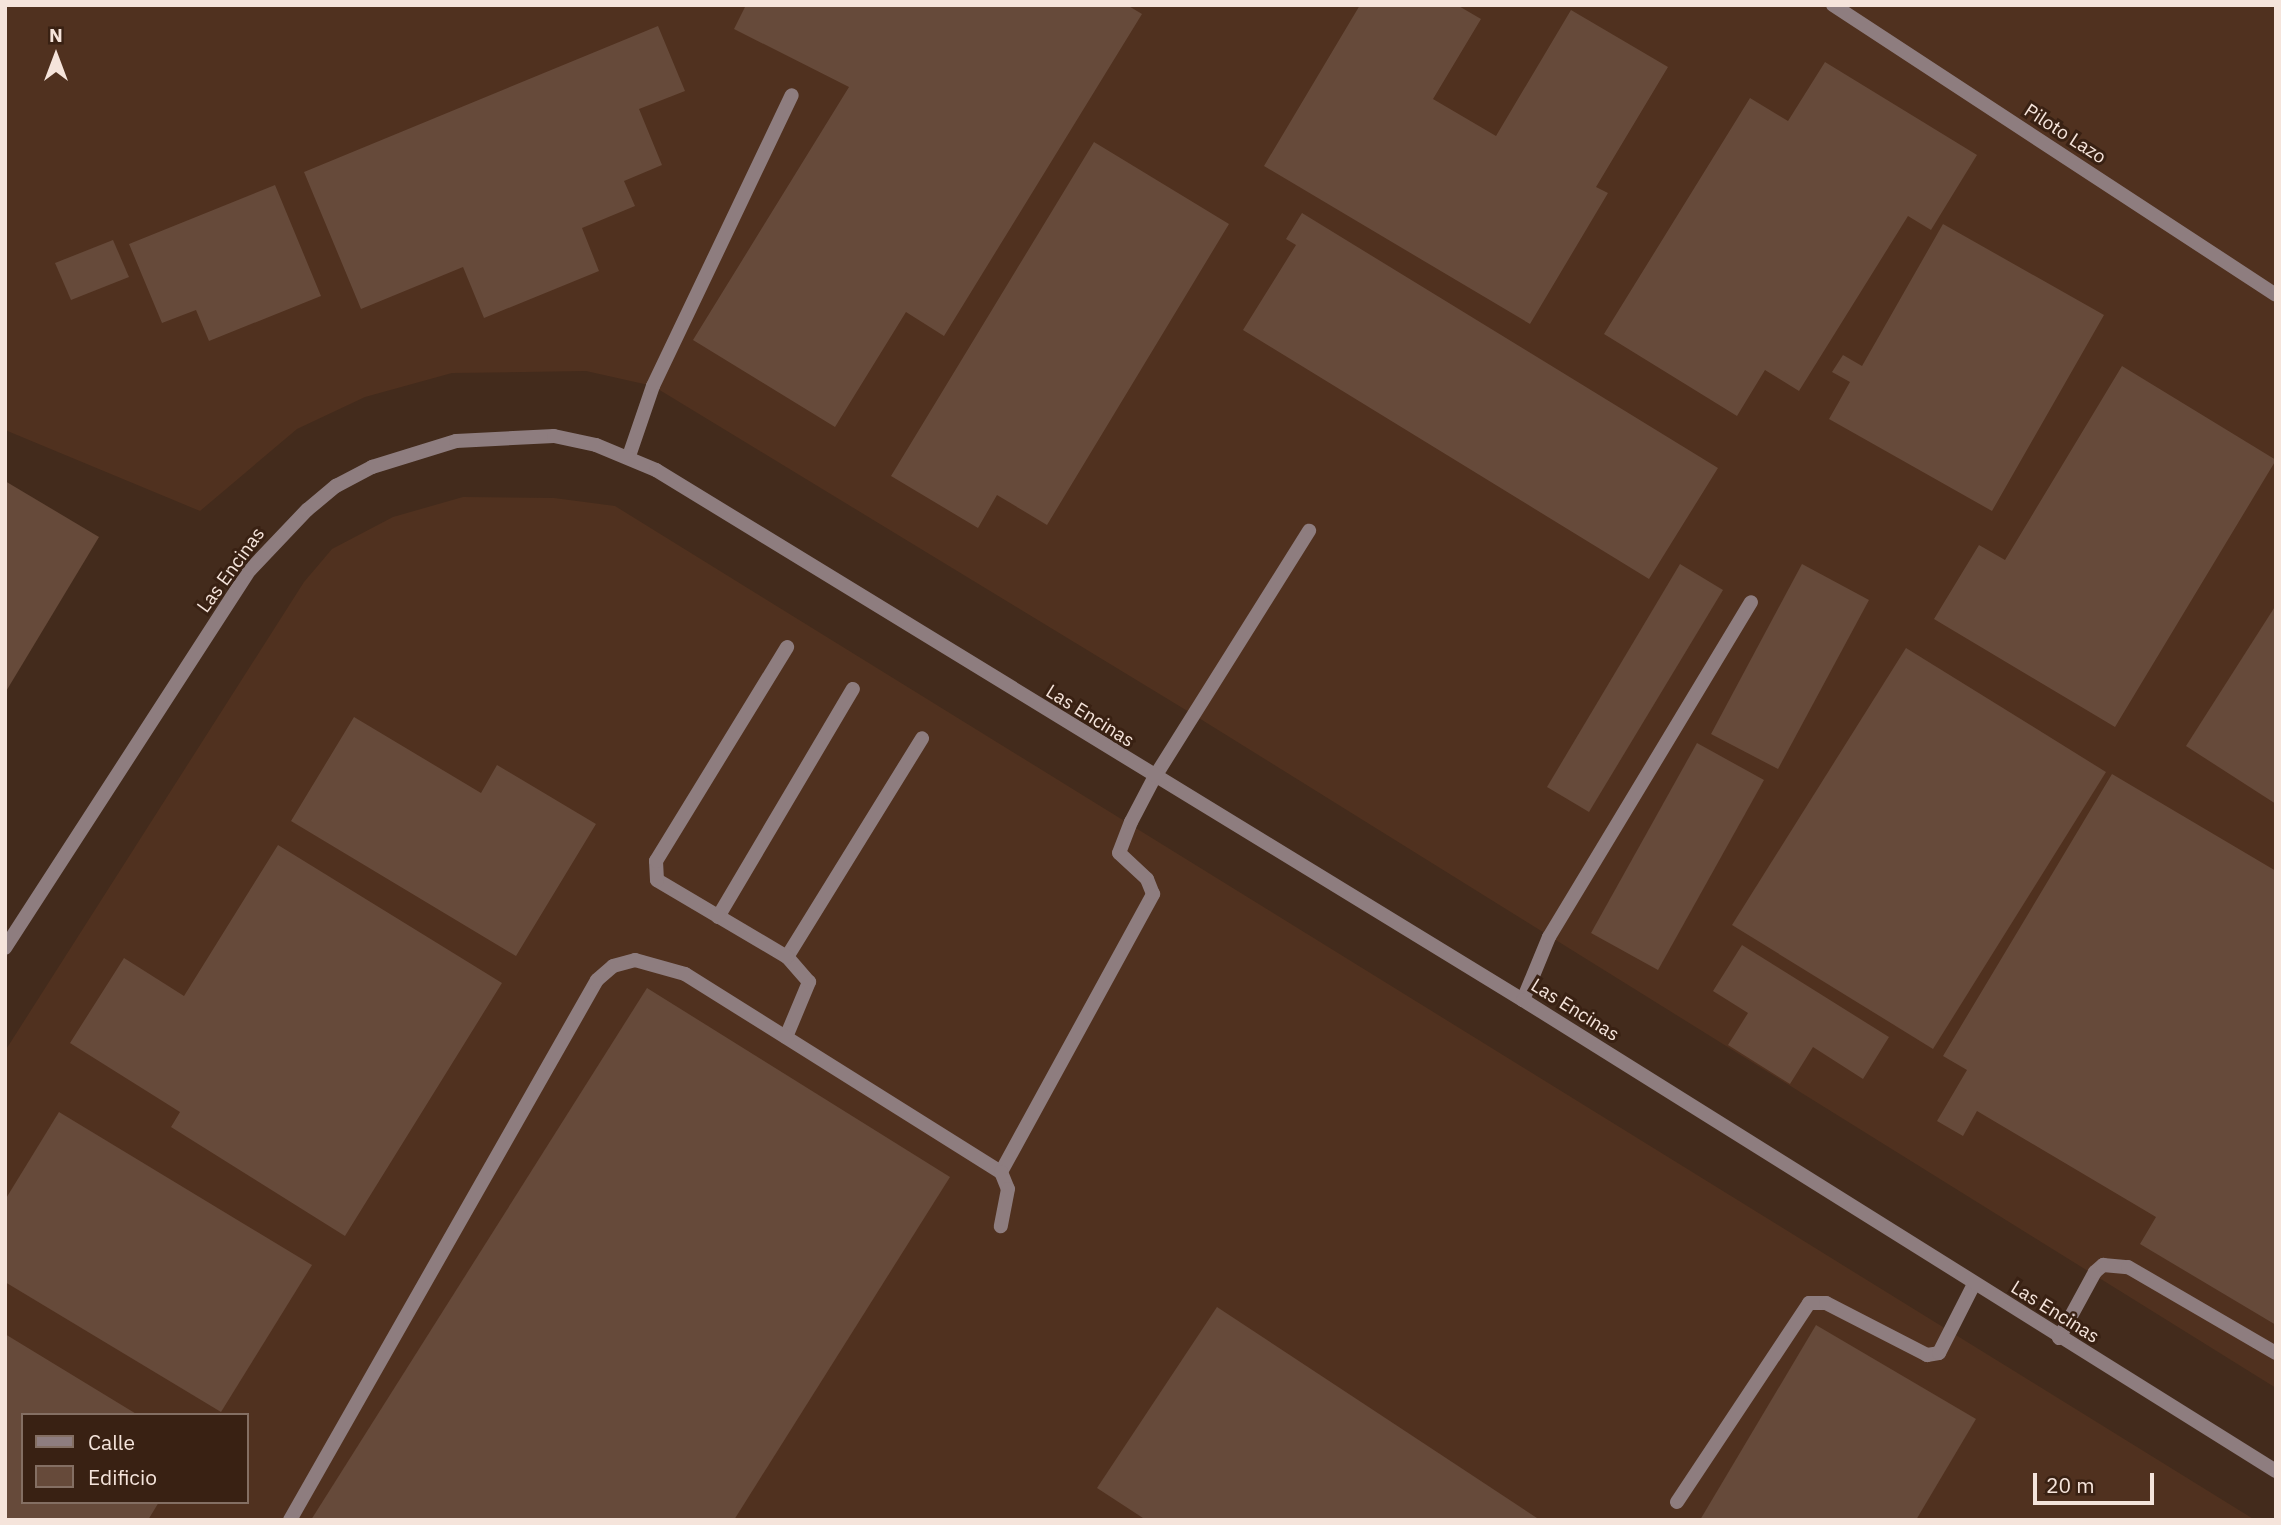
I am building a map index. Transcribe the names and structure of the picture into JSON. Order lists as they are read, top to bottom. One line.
{"streets":{"street":["Piloto Lazo","Las Encinas"]},"legend":["Calle","Edificio"],"scale_bar":"20 m","north":"top"}
